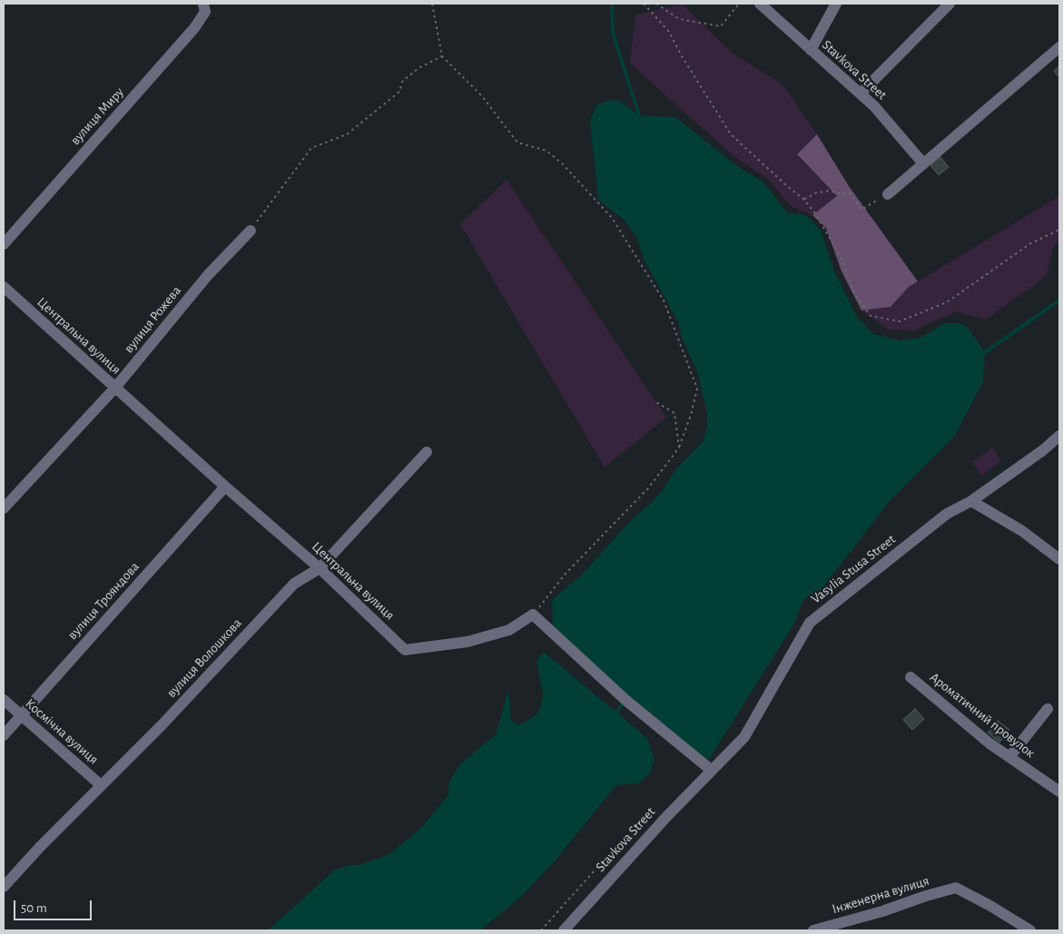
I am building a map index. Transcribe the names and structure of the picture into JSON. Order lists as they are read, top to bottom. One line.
{"streets":{"street":["Stavkova Street","вулиця Миру","вулиця Рожева","Центральна вулиця","Vasylia Stusa Street","вулиця Трояндова","вулиця Волошкова","Ароматичний провулок","Космічна вулиця","Інженерна вулиця"]},"crossings":[["Stavkova Street","Vasylia Stusa Street"],["вулиця Рожева","Центральна вулиця"],["Центральна вулиця","вулиця Трояндова"],["Центральна вулиця","вулиця Волошкова"],["вулиця Трояндова","Космічна вулиця"],["вулиця Волошкова","Космічна вулиця"]],"scale_bar":"50 m"}
